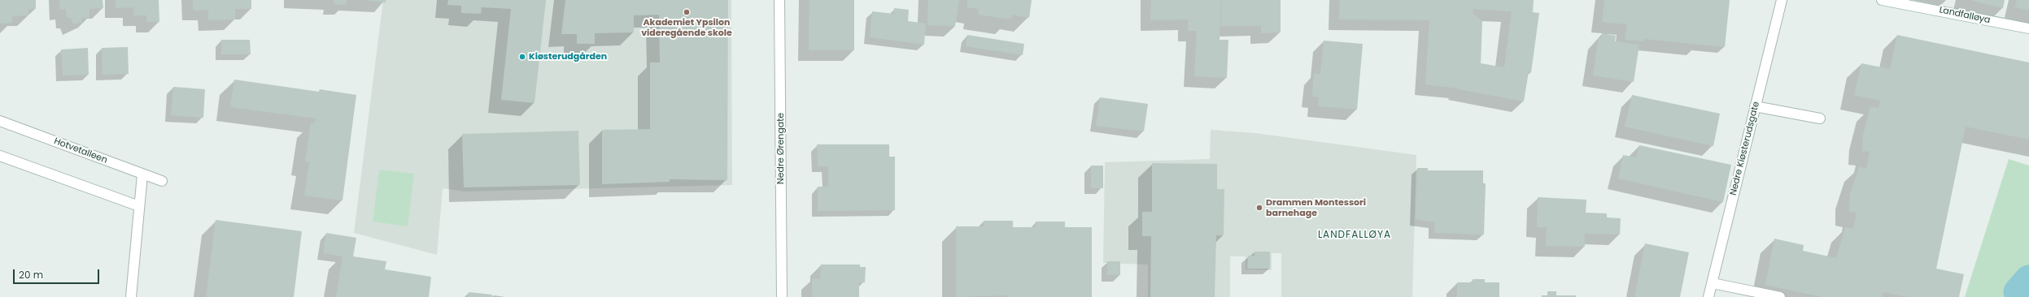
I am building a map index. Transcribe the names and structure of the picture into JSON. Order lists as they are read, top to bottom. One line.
{"streets":{"street":["Landfalløya","Nedre Ørengate","Nedre Kiøsterudsgate","Hotvetalleen"]},"districts":["LANDFALLØYA"],"places":["Akademiet Ypsilon videregående skole","Kiøsterudgården","Drammen Montessori barnehage"],"scale_bar":"20 m"}
